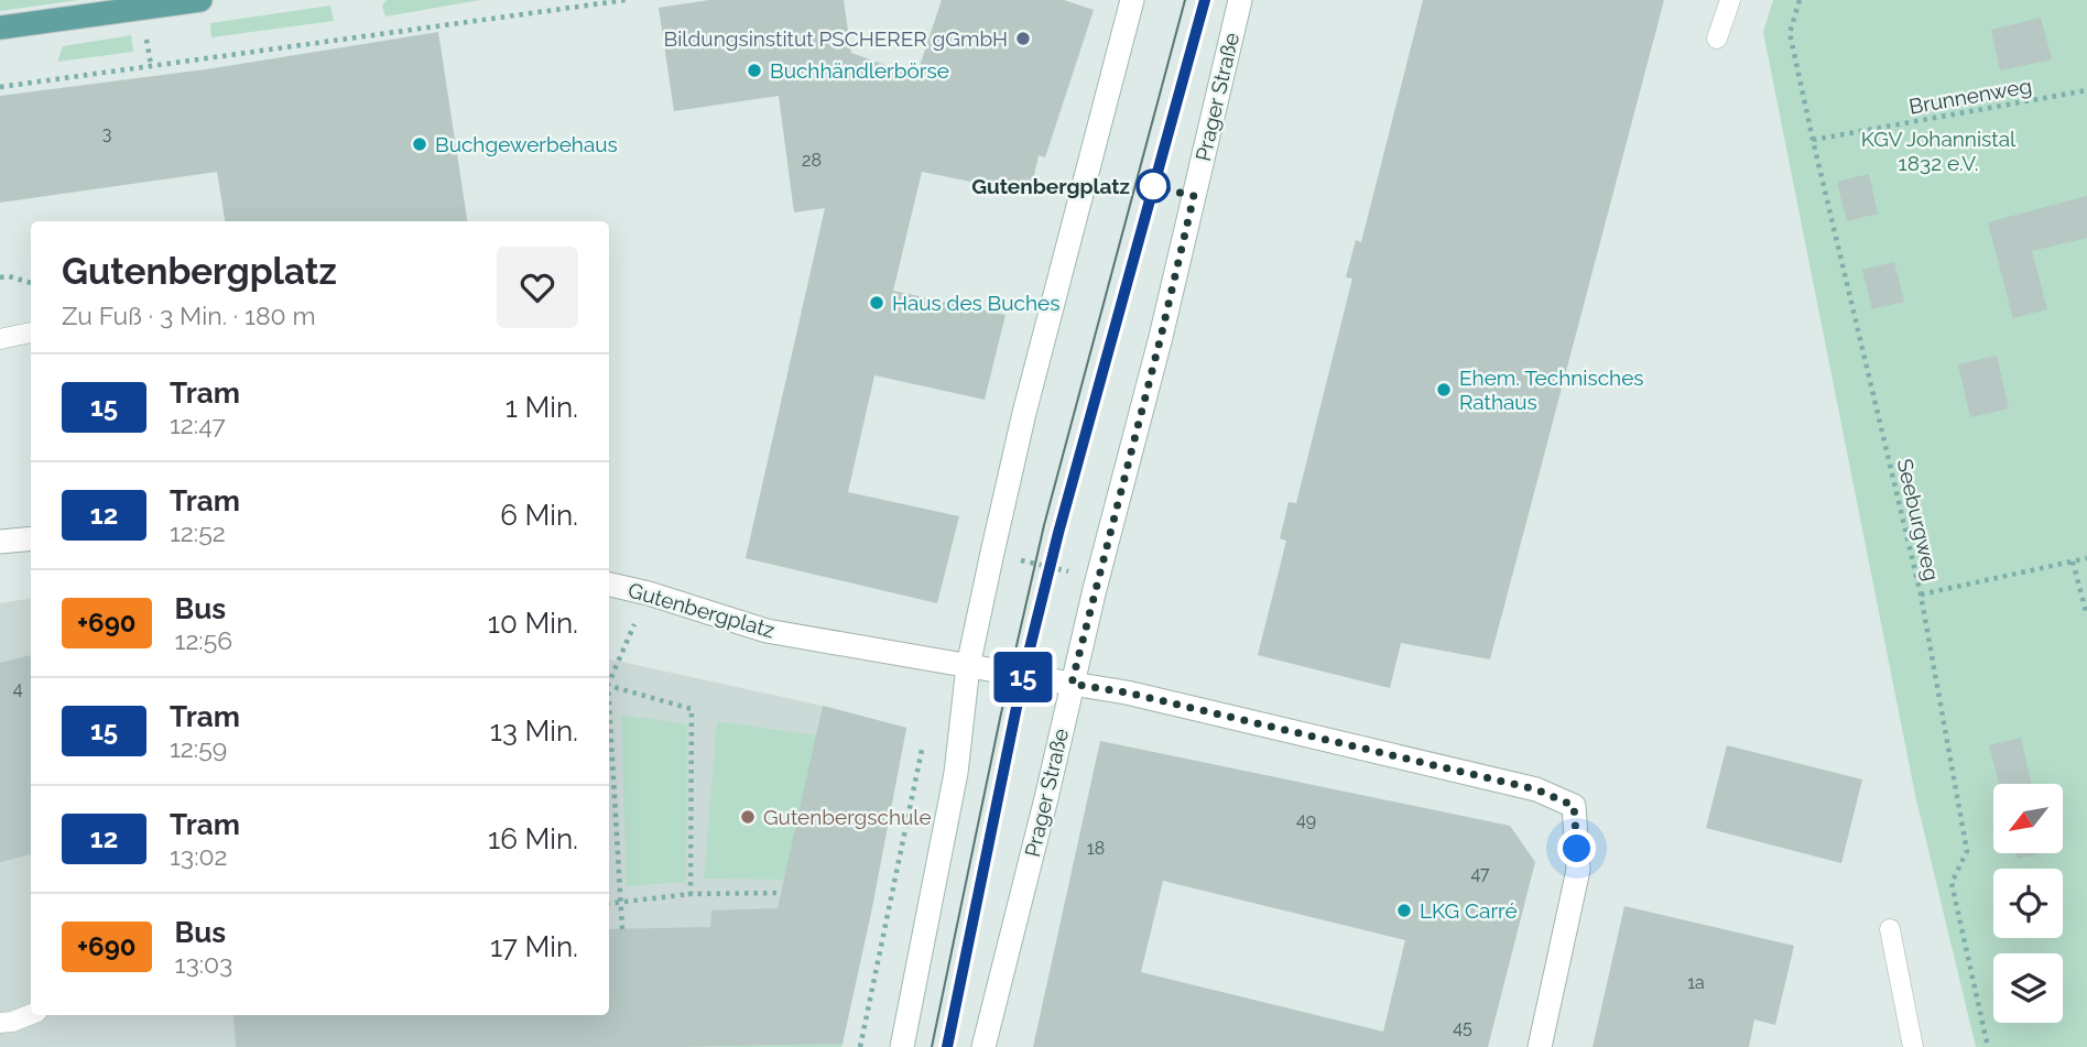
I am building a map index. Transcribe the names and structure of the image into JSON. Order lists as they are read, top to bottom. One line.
{"streets":{"main road":["Prager Straße","Gutenbergplatz"],"path":["Brunnenweg","Seeburgweg"]},"crossings":[["Brunnenweg","Seeburgweg"],["Prager Straße","Gutenbergplatz"]],"parks":["KGV Johannistal 1832 e.V."],"places":["Bildungsinstitut PSCHERER gGmbH","Buchhändlerbörse","Buchgewerbehaus","Gutenbergplatz","Haus des Buches","Ehem. Technisches Rathaus","Gutenbergschule","LKG Carré"],"lines":["tram line 15"],"house_numbers":["3","28","4","49","18","47","1a","45"],"north":"bottom left","page":{"on_map":"15","heading":["Gutenbergplatz","Zu Fuß · 3 Min. · 180 m"],"list":[{"mark":"15","name":"Tram","note":"12:47","value":"1 Min."},{"mark":"12","name":"Tram","note":"12:52","value":"6 Min."},{"mark":"+690","name":"Bus","note":"12:56","value":"10 Min."},{"mark":"15","name":"Tram","note":"12:59","value":"13 Min."},{"mark":"12","name":"Tram","note":"13:02","value":"16 Min."},{"mark":"+690","name":"Bus","note":"13:03","value":"17 Min."}]}}
